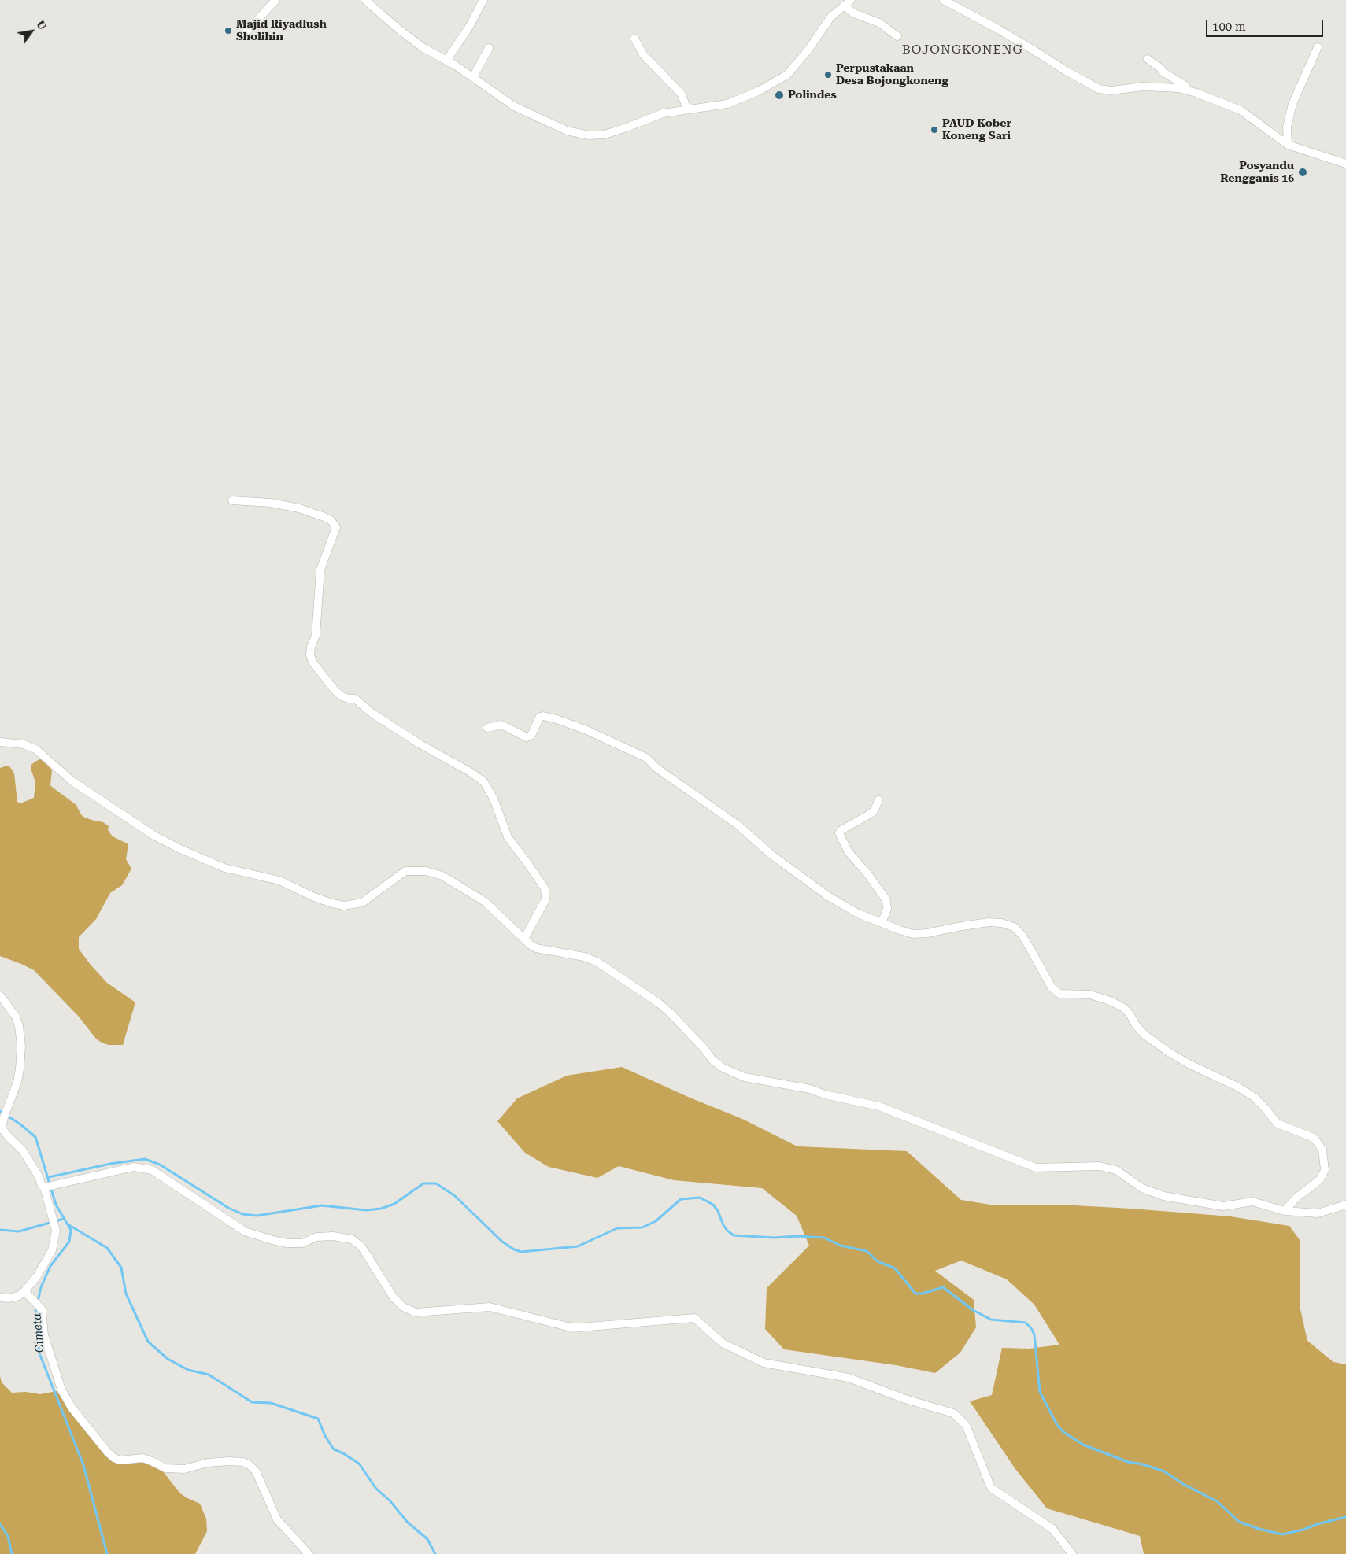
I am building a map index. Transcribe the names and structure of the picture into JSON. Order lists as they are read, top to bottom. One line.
{"districts":["BOJONGKONENG"],"water":["Cimeta"],"places":["Majid Riyadlush Sholihin","Perpustakaan Desa Bojongkoneng","Polindes","PAUD Kober Koneng Sari","Posyandu Rengganis 16"],"scale_bar":"100 m","north":"top right"}
